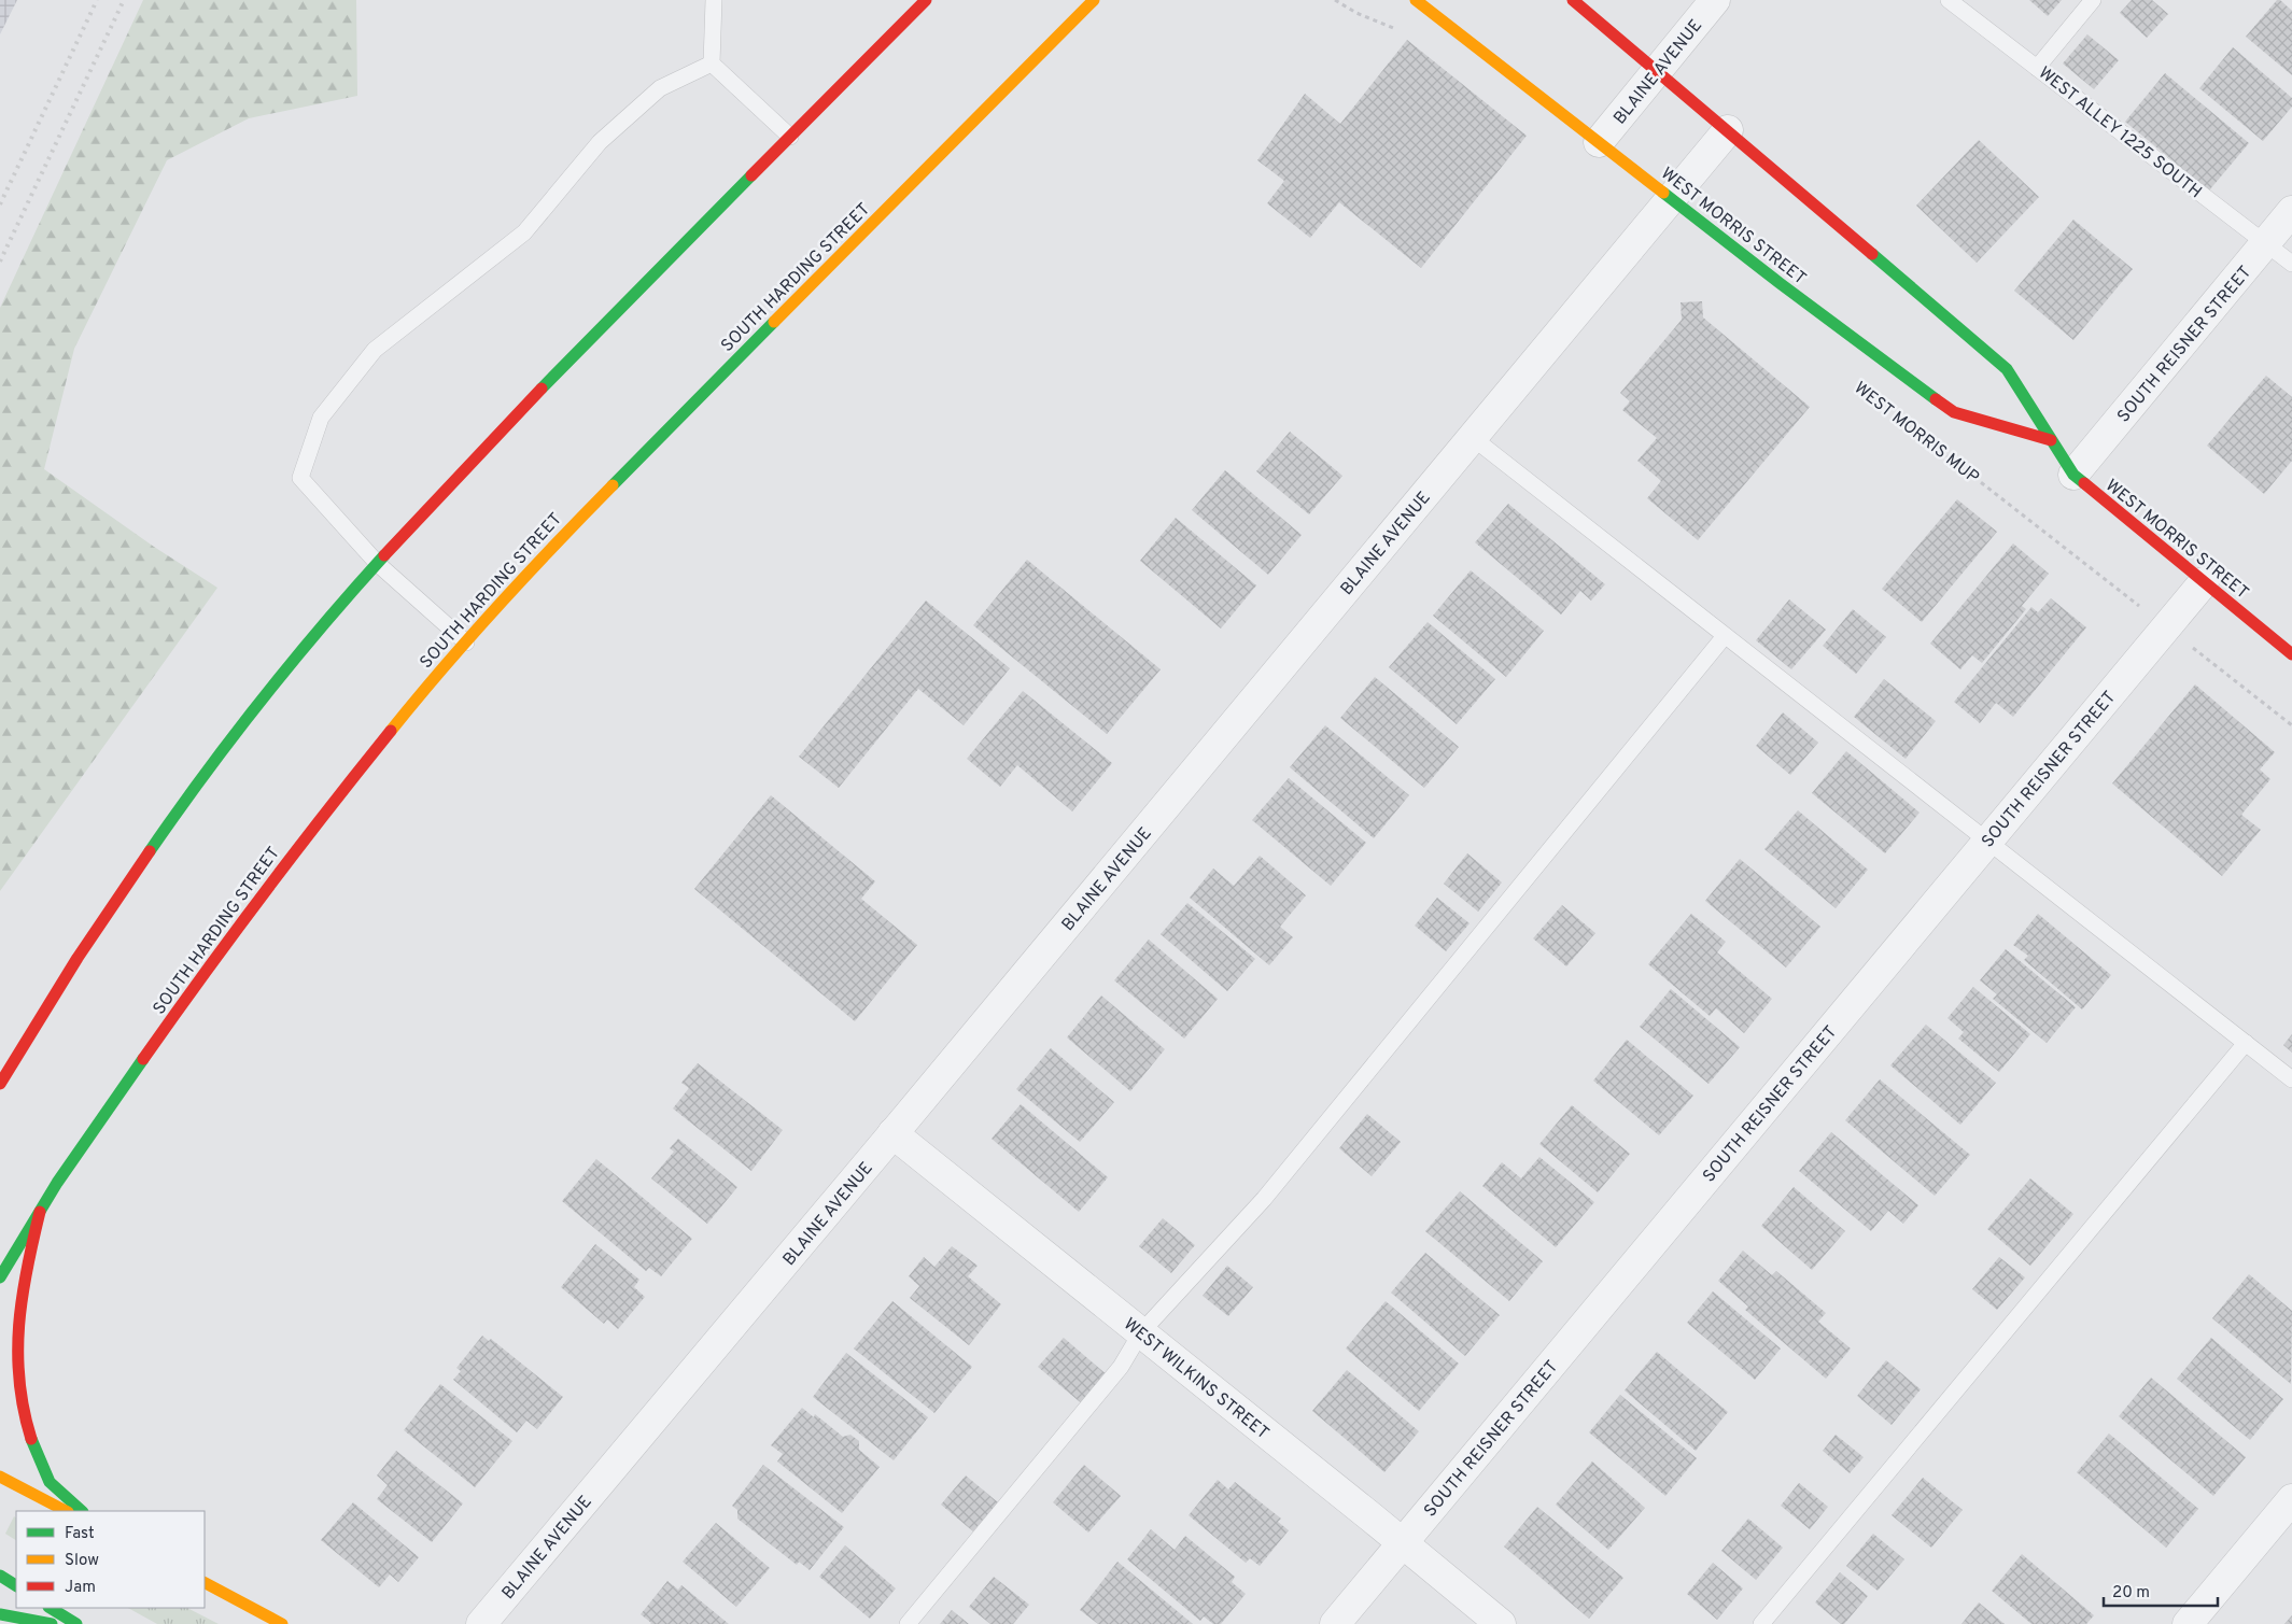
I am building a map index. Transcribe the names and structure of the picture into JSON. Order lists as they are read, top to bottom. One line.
{"streets":{"main road":["WEST MORRIS STREET","SOUTH HARDING STREET"],"street":["BLAINE AVENUE","SOUTH REISNER STREET","WEST WILKINS STREET"],"lane":["WEST ALLEY 1225 SOUTH"],"path":["WEST MORRIS MUP"]},"crossings":[["BLAINE AVENUE","WEST MORRIS STREET"],["BLAINE AVENUE","WEST WILKINS STREET"],["WEST ALLEY 1225 SOUTH","SOUTH REISNER STREET"],["WEST MORRIS STREET","SOUTH REISNER STREET"],["SOUTH REISNER STREET","WEST WILKINS STREET"]],"legend":["Fast","Slow","Jam"],"scale_bar":"20 m"}
